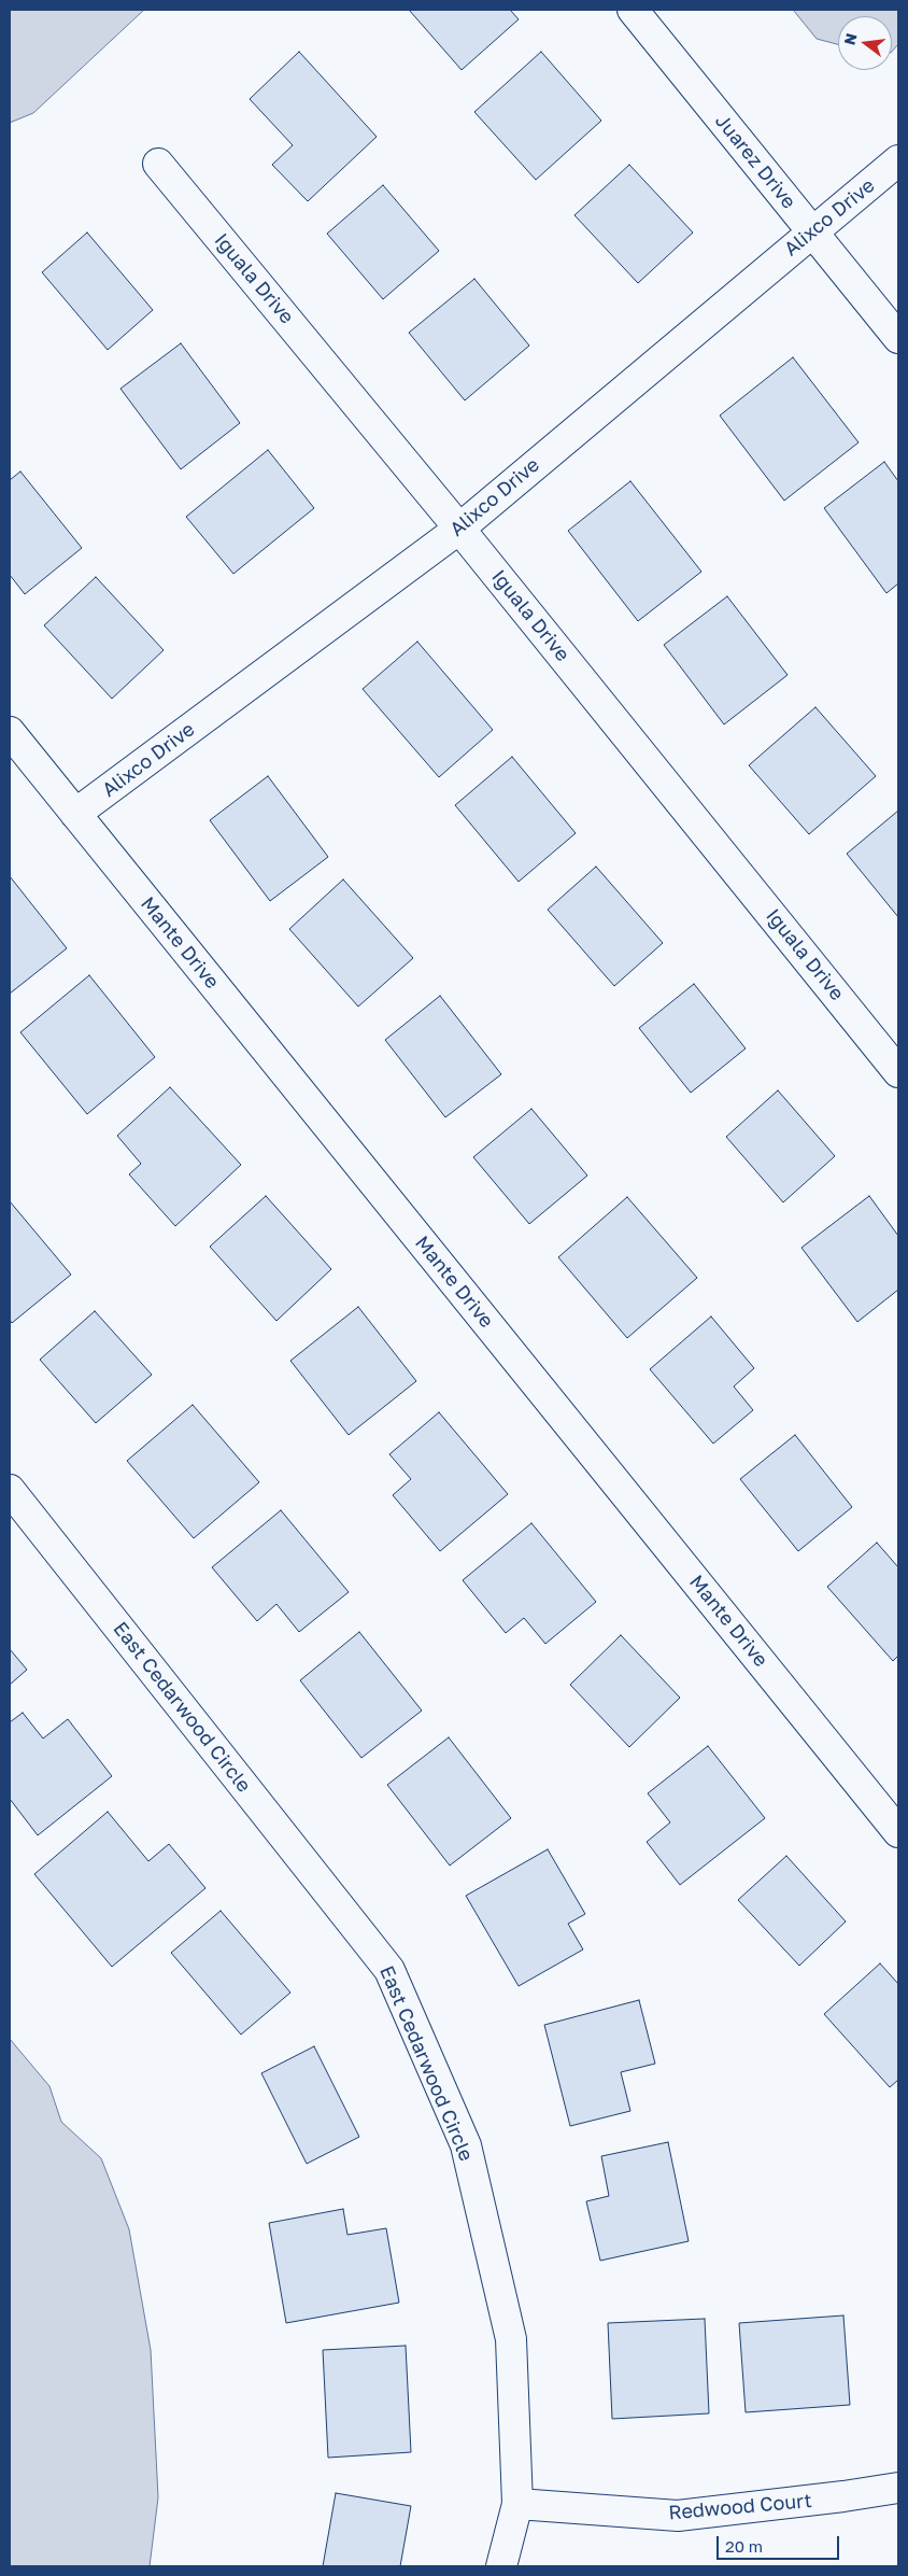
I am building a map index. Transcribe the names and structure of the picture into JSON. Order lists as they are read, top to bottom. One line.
{"streets":{"street":["Juarez Drive","Alixco Drive","Iguala Drive","Mante Drive","East Cedarwood Circle","Redwood Court"]},"crossings":[["Juarez Drive","Alixco Drive"],["Alixco Drive","Iguala Drive"],["Alixco Drive","Mante Drive"],["East Cedarwood Circle","Redwood Court"]],"scale_bar":"20 m","north":"left"}
